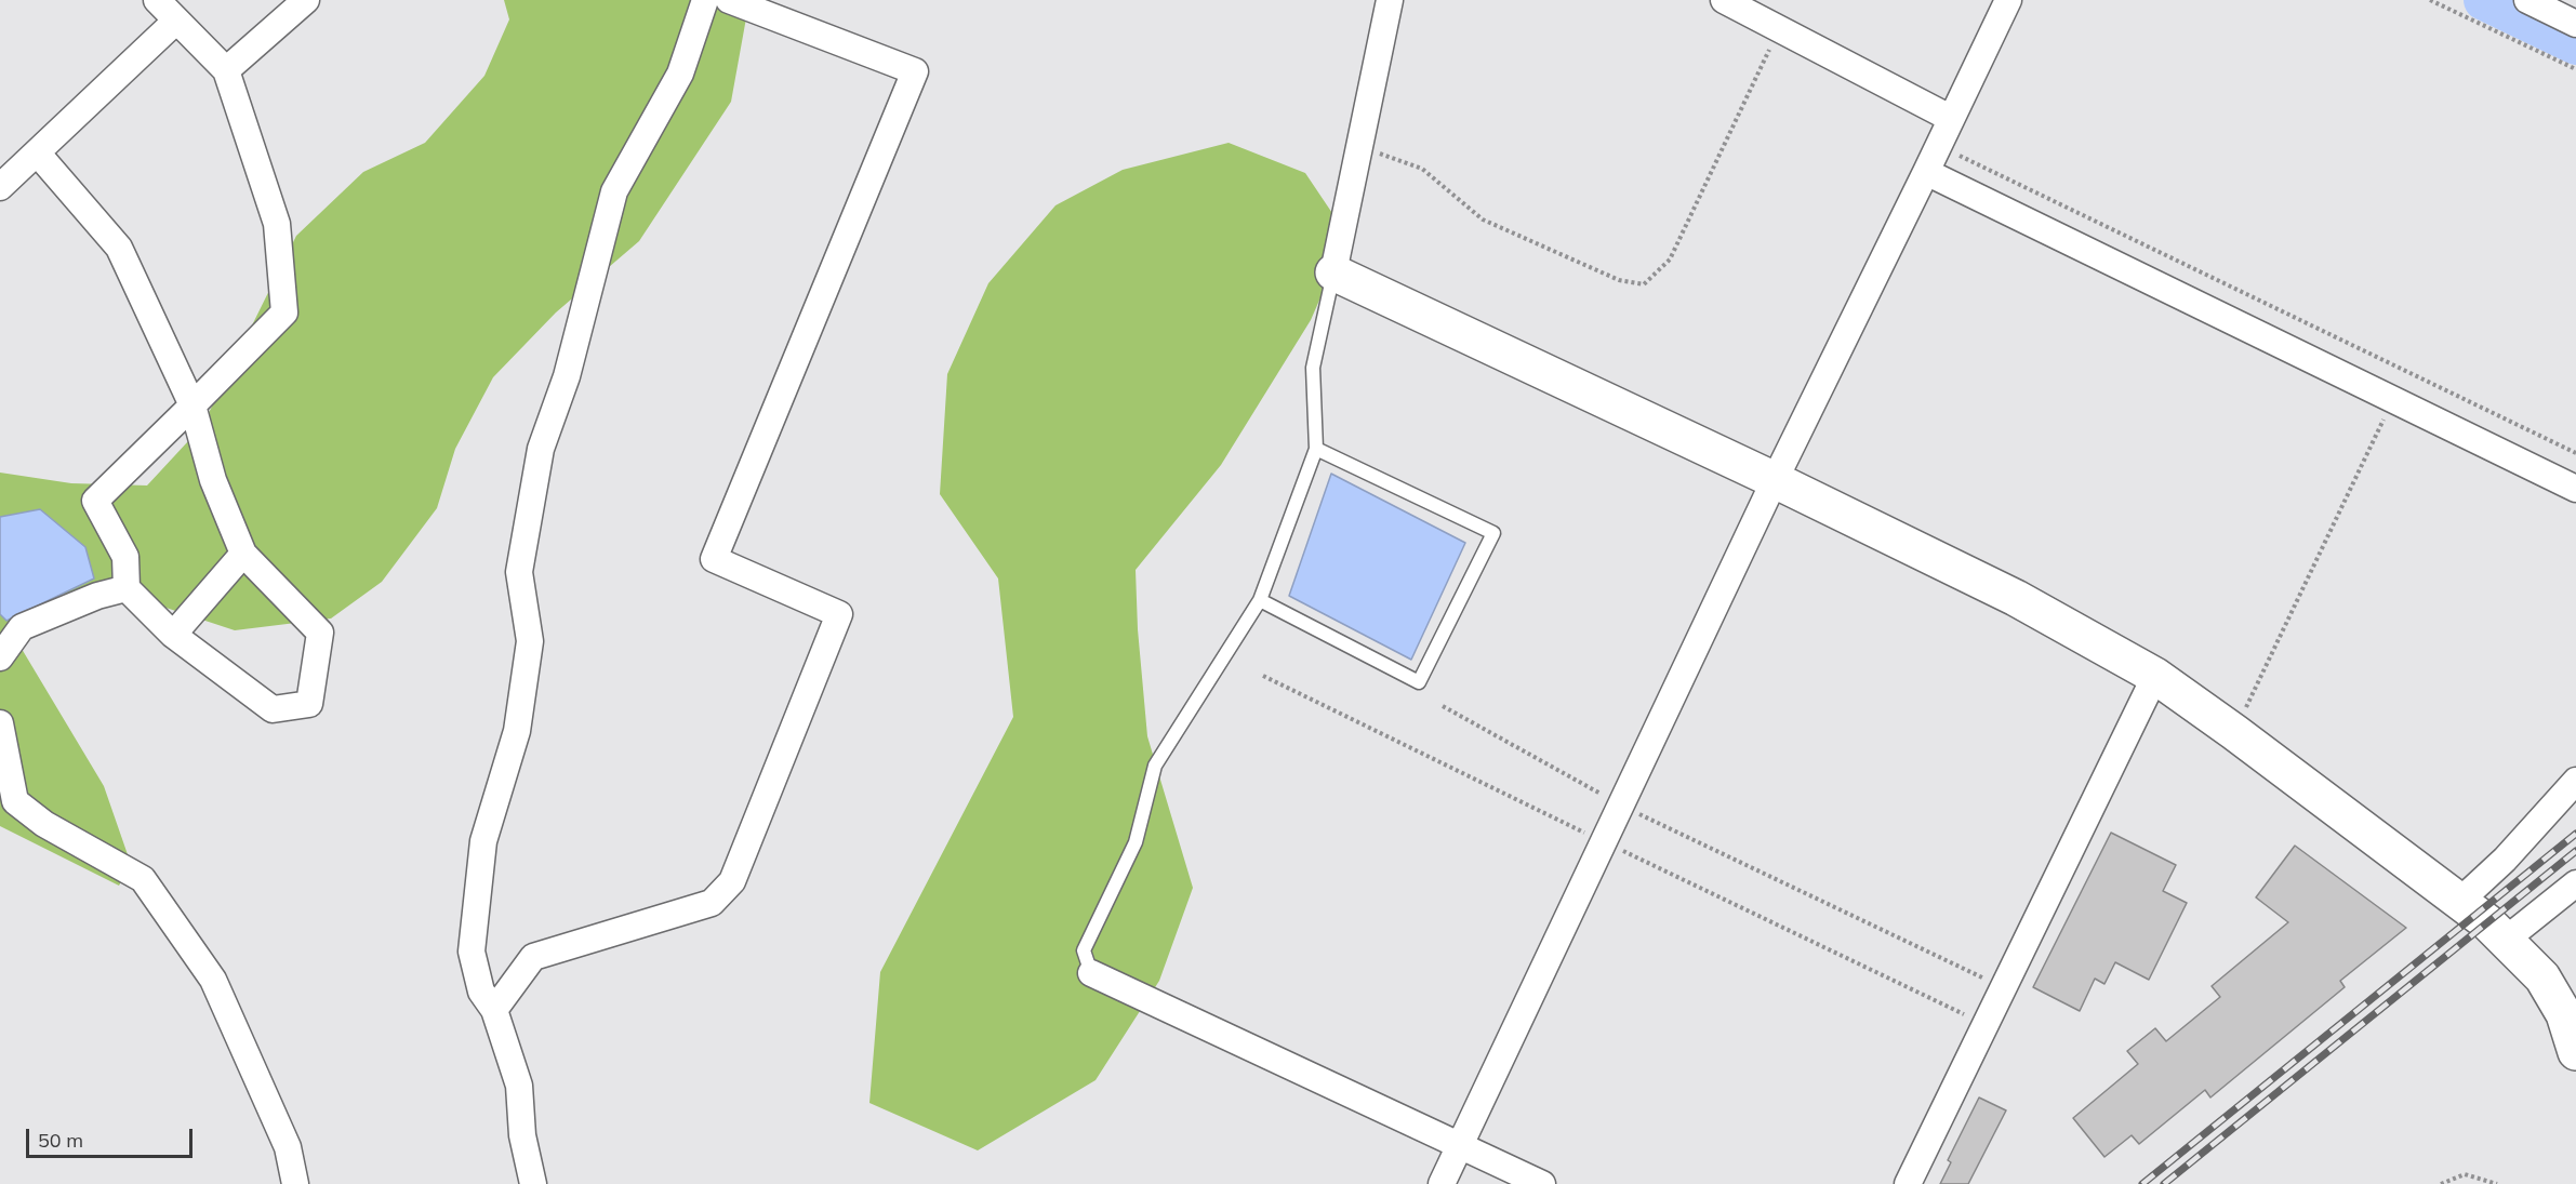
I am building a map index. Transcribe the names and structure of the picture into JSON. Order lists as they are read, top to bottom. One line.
{"scale_bar":"50 m"}
